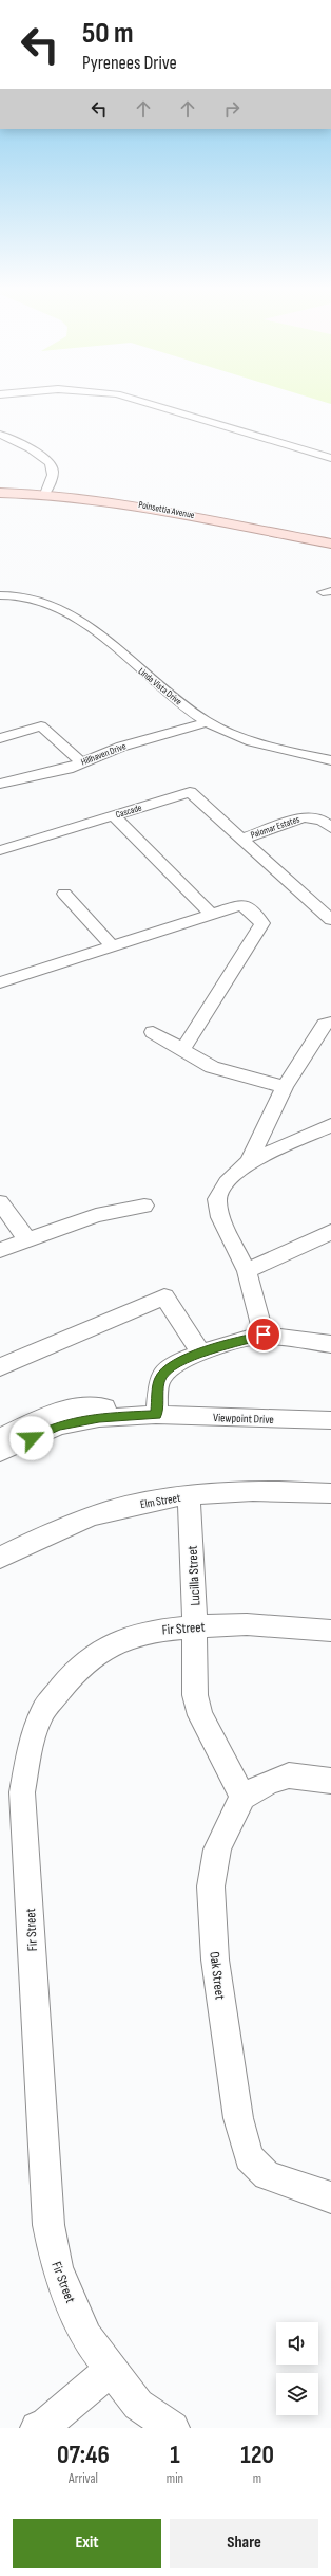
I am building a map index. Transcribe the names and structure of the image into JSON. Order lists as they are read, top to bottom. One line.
{"streets":{"main road":["Poinsettia Avenue"],"street":["Linda Vista Drive","Hillhaven Drive","Cascade","Palomar Estates","Viewpoint Drive","Elm Street","Lucilla Street","Fir Street","Oak Street"]},"crossings":[["Linda Vista Drive","Hillhaven Drive"],["Cascade","Palomar Estates"],["Elm Street","Lucilla Street"],["Lucilla Street","Fir Street"],["Lucilla Street","Oak Street"]],"page":{"turn":["50 m","Pyrenees Drive"],"eta":["07:46","Arrival","1","min","120","m"],"buttons":["Exit","Share"]}}
